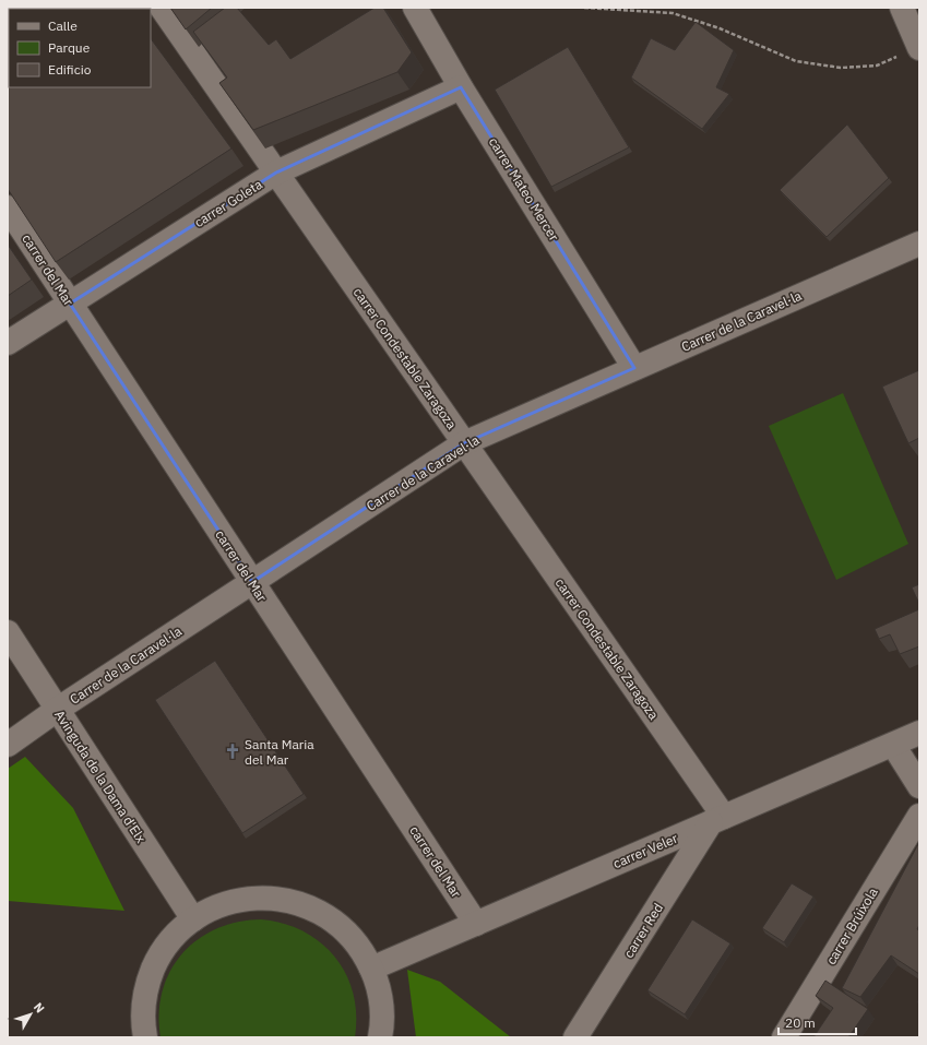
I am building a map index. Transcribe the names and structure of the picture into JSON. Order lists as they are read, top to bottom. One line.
{"streets":{"street":["carrer Mateo Mercer","carrer Goleta","carrer del Mar","Carrer de la Caravel·la","carrer Condestable Zaragoza","Avinguda de la Dama d'Elx","carrer Veler","carrer Brúixola","carrer Red"]},"crossings":[["carrer Mateo Mercer","carrer Goleta"],["carrer Mateo Mercer","Carrer de la Caravel·la"],["carrer Goleta","carrer del Mar"],["carrer Goleta","carrer Condestable Zaragoza"],["carrer del Mar","Carrer de la Caravel·la"],["carrer del Mar","carrer Veler"],["Carrer de la Caravel·la","carrer Condestable Zaragoza"],["Carrer de la Caravel·la","Avinguda de la Dama d'Elx"],["carrer Condestable Zaragoza","carrer Veler"],["carrer Condestable Zaragoza","carrer Red"],["carrer Veler","carrer Red"]],"places":{"church":["Santa Maria del Mar"]},"legend":["Calle","Parque","Edificio"],"scale_bar":"20 m","north":"top right"}
